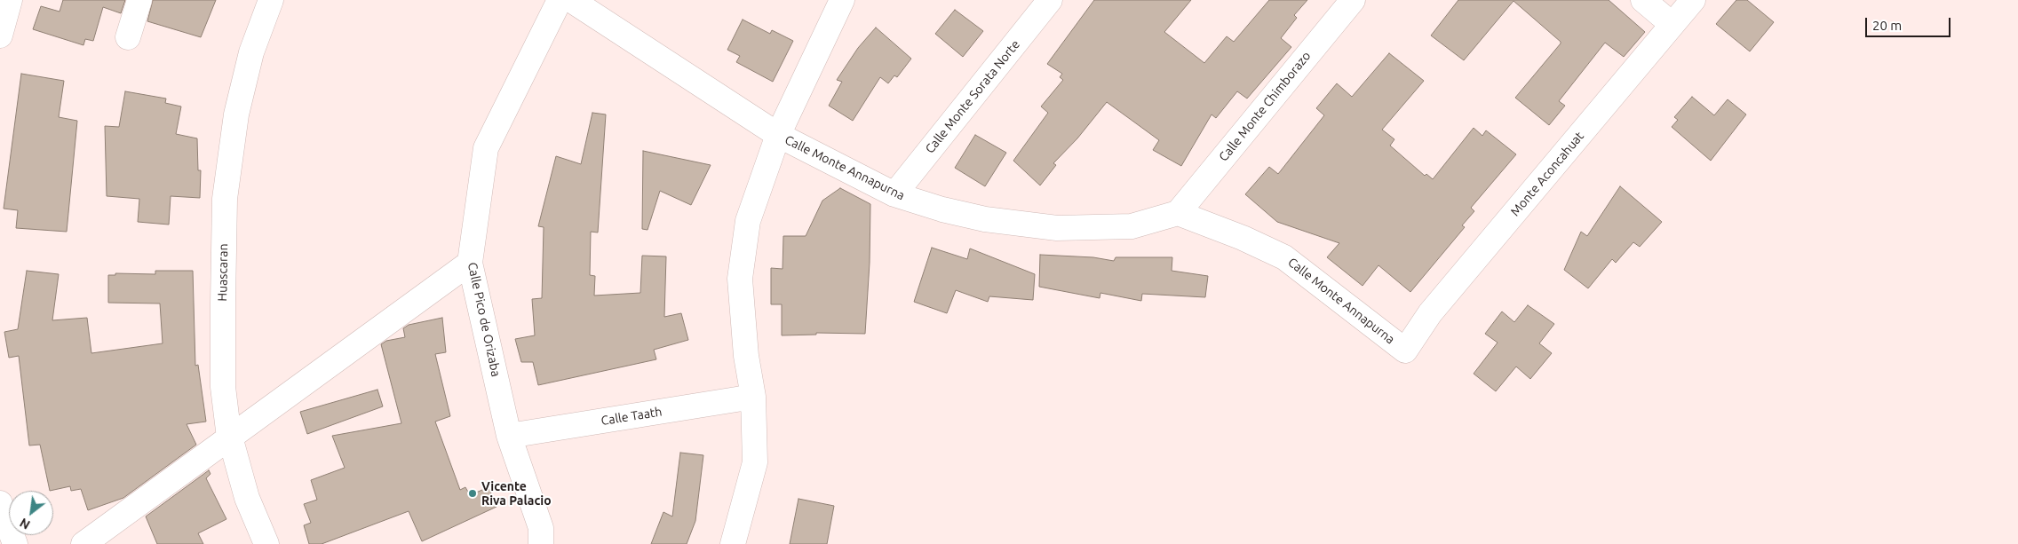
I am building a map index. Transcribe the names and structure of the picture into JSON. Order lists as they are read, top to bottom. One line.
{"streets":{"street":["Calle Monte Sorata Norte","Calle Monte Chimborazo","Calle Monte Annapurna","Monte Aconcahuat","Huascaran","Calle Pico de Orizaba","Calle Taath"]},"crossings":[["Calle Monte Sorata Norte","Calle Monte Annapurna"],["Calle Monte Chimborazo","Calle Monte Annapurna"],["Calle Monte Annapurna","Monte Aconcahuat"],["Calle Pico de Orizaba","Calle Taath"]],"places":["Vicente Riva Palacio"],"scale_bar":"20 m","north":"bottom left"}
